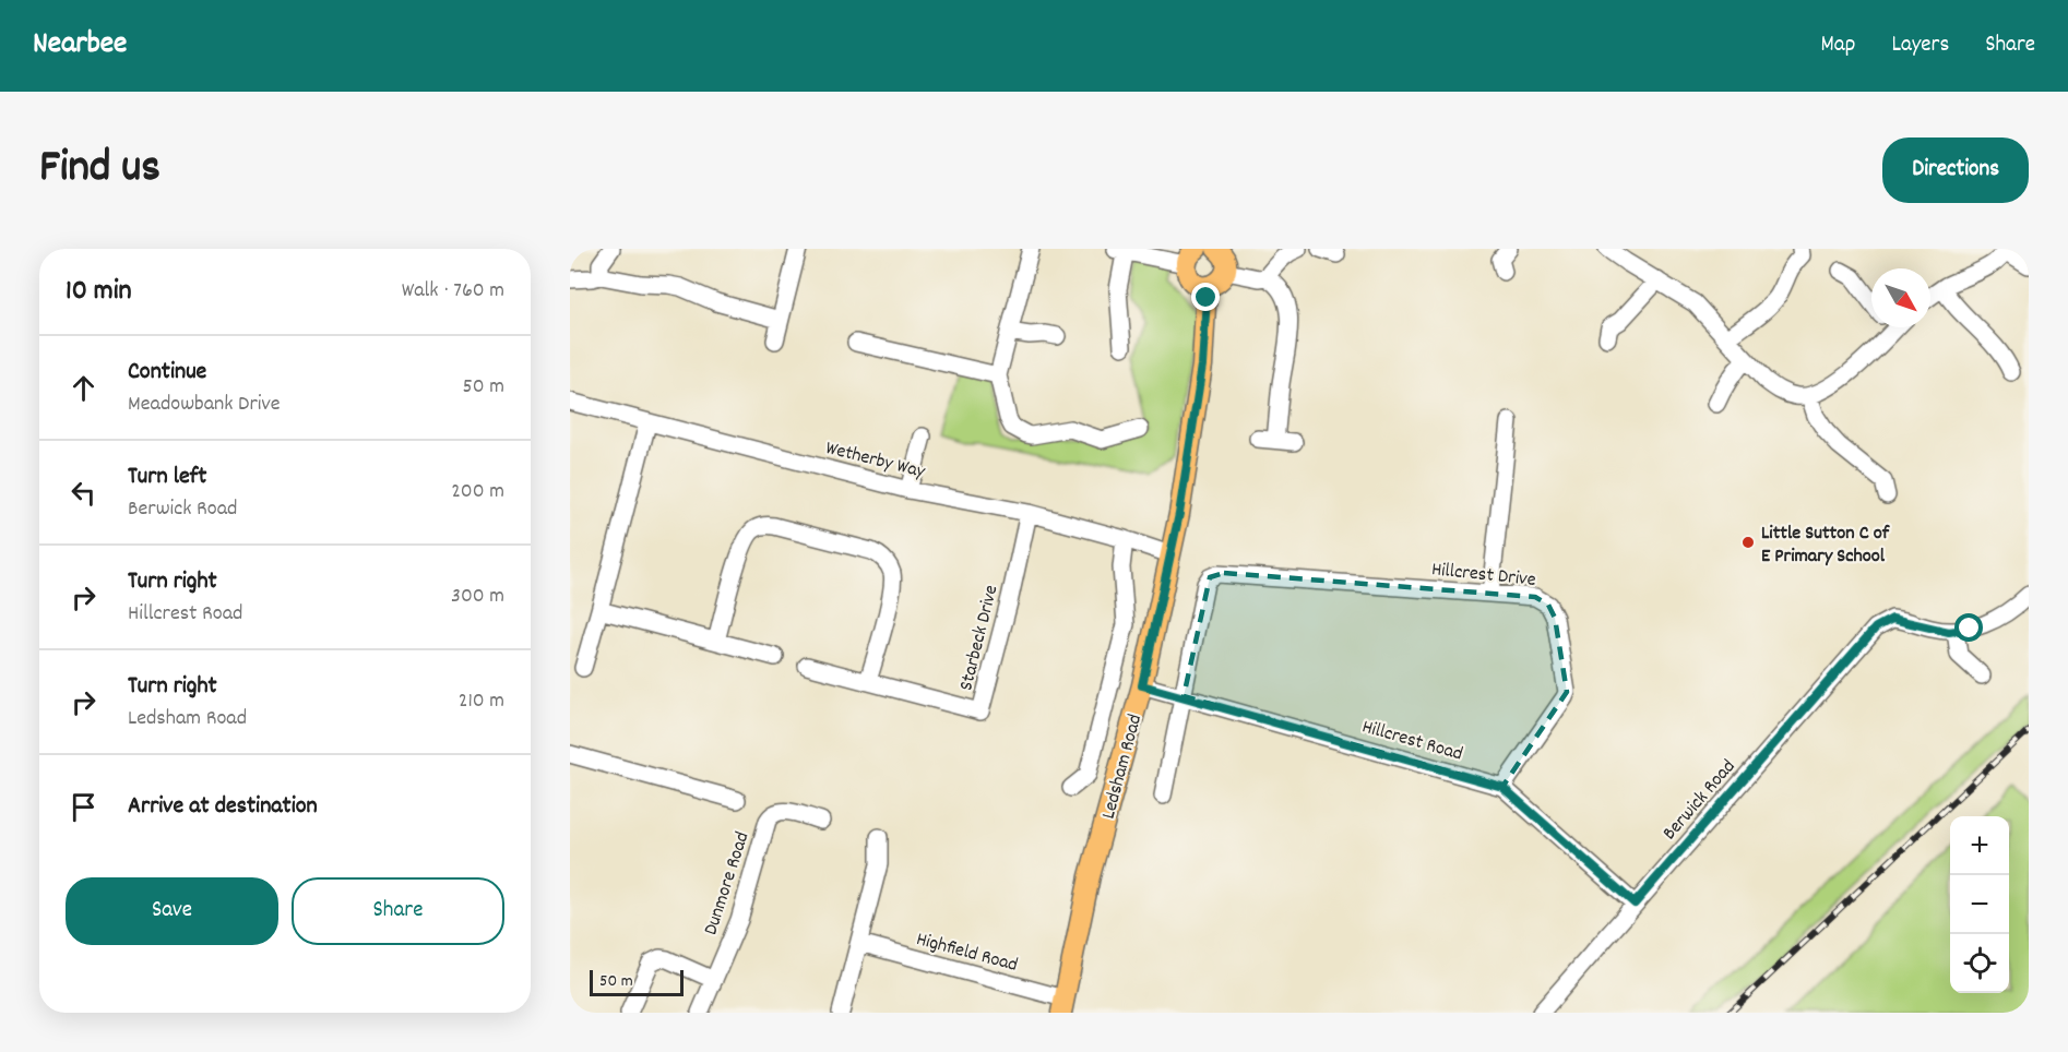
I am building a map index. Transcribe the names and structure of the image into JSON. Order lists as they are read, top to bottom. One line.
{"streets":{"main road":["Ledsham Road"],"street":["Wetherby Way","Hillcrest Drive","Starbeck Drive","Hillcrest Road","Berwick Road","Dunmore Road","Highfield Road"]},"crossings":[["Wetherby Way","Starbeck Drive"],["Wetherby Way","Ledsham Road"],["Hillcrest Drive","Hillcrest Road"],["Hillcrest Road","Ledsham Road"],["Hillcrest Road","Berwick Road"],["Ledsham Road","Highfield Road"]],"places":["Little Sutton C of E Primary School"],"scale_bar":"50 m","north":"bottom right","page":{"header":"Nearbee","nav":["Map","Layers","Share"],"title":"Find us","buttons":["Directions",["Save","Share"]],"heading":["10 min","Walk · 760 m"],"list":[["Continue","Meadowbank Drive","50 m"],["Turn left","Berwick Road","200 m"],["Turn right","Hillcrest Road","300 m"],["Turn right","Ledsham Road","210 m"],"Arrive at destination"],"map_buttons":["+","−"],"scale":"50 m"}}
